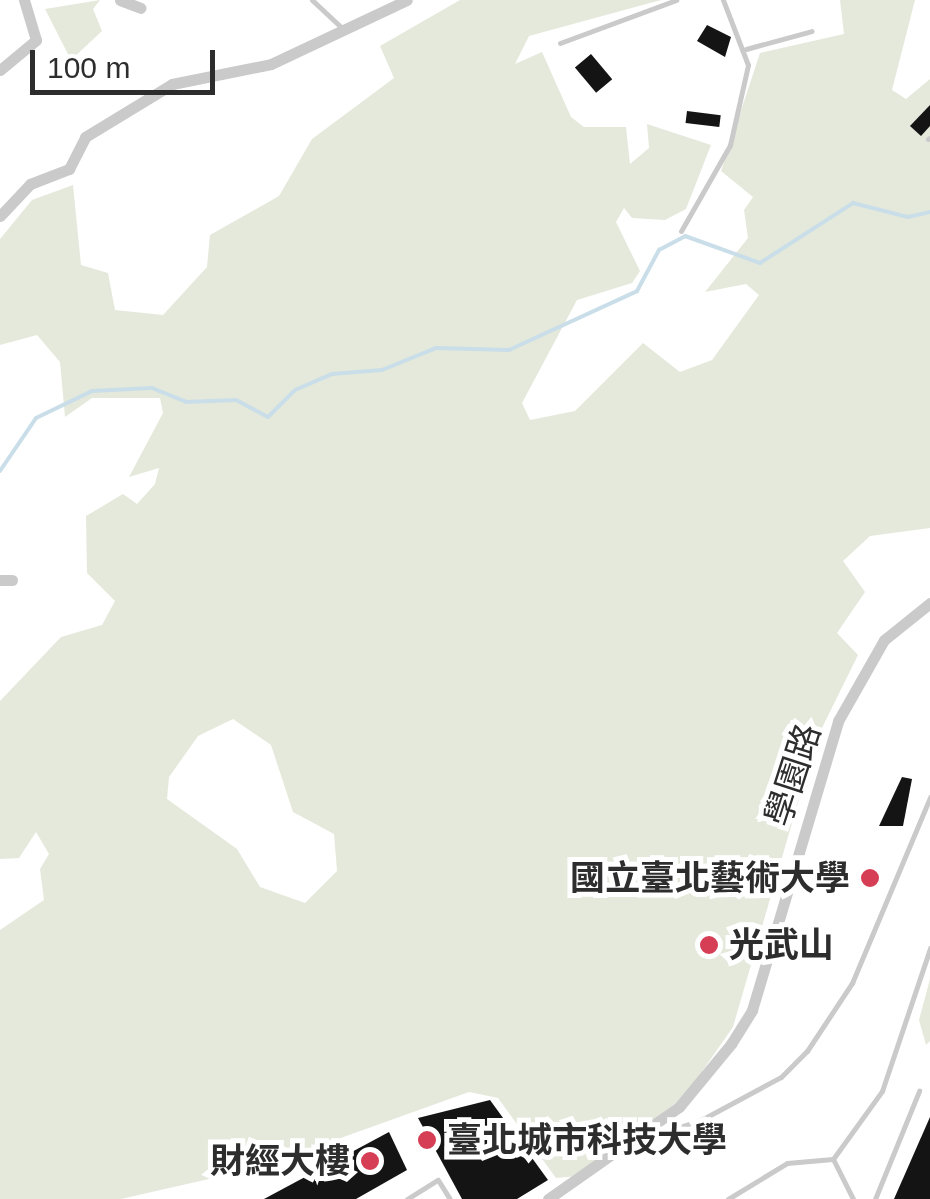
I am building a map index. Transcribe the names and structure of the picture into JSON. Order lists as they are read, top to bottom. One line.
{"streets":{"street":["學園路"]},"places":["國立臺北藝術大學","光武山","臺北城市科技大學","財經大樓"],"scale_bar":"100 m"}
